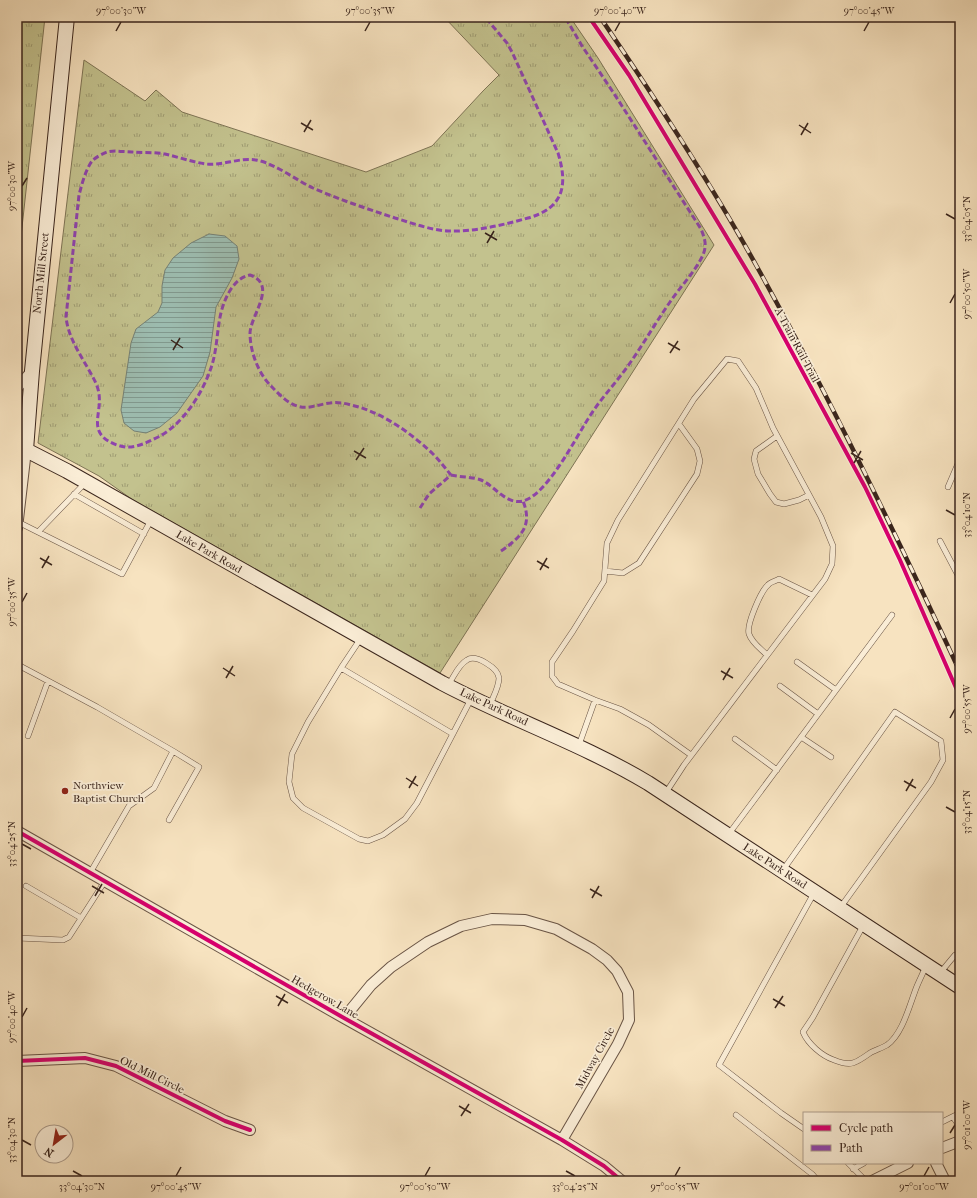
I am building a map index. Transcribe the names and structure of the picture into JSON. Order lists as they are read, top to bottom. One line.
{"streets":{"main road":["North Mill Street","Lake Park Road"],"street":["Hedgerow Lane","Midway Circle","Old Mill Circle"],"cycle path":["A-Train Rail Trail"]},"crossings":[["North Mill Street","Lake Park Road"],["Hedgerow Lane","Midway Circle"]],"places":["Northview Baptist Church"],"legend":["Cycle path","Path"],"north":"bottom left","coordinates":["97°00'30\"W","97°00'35\"W","97°00'40\"W","97°00'45\"W","33°04'05\"N","97°00'50\"W","33°04'10\"N","97°00'55\"W","33°04'15\"N","33°04'25\"N","97°01'00\"W","33°04'30\"N"]}
